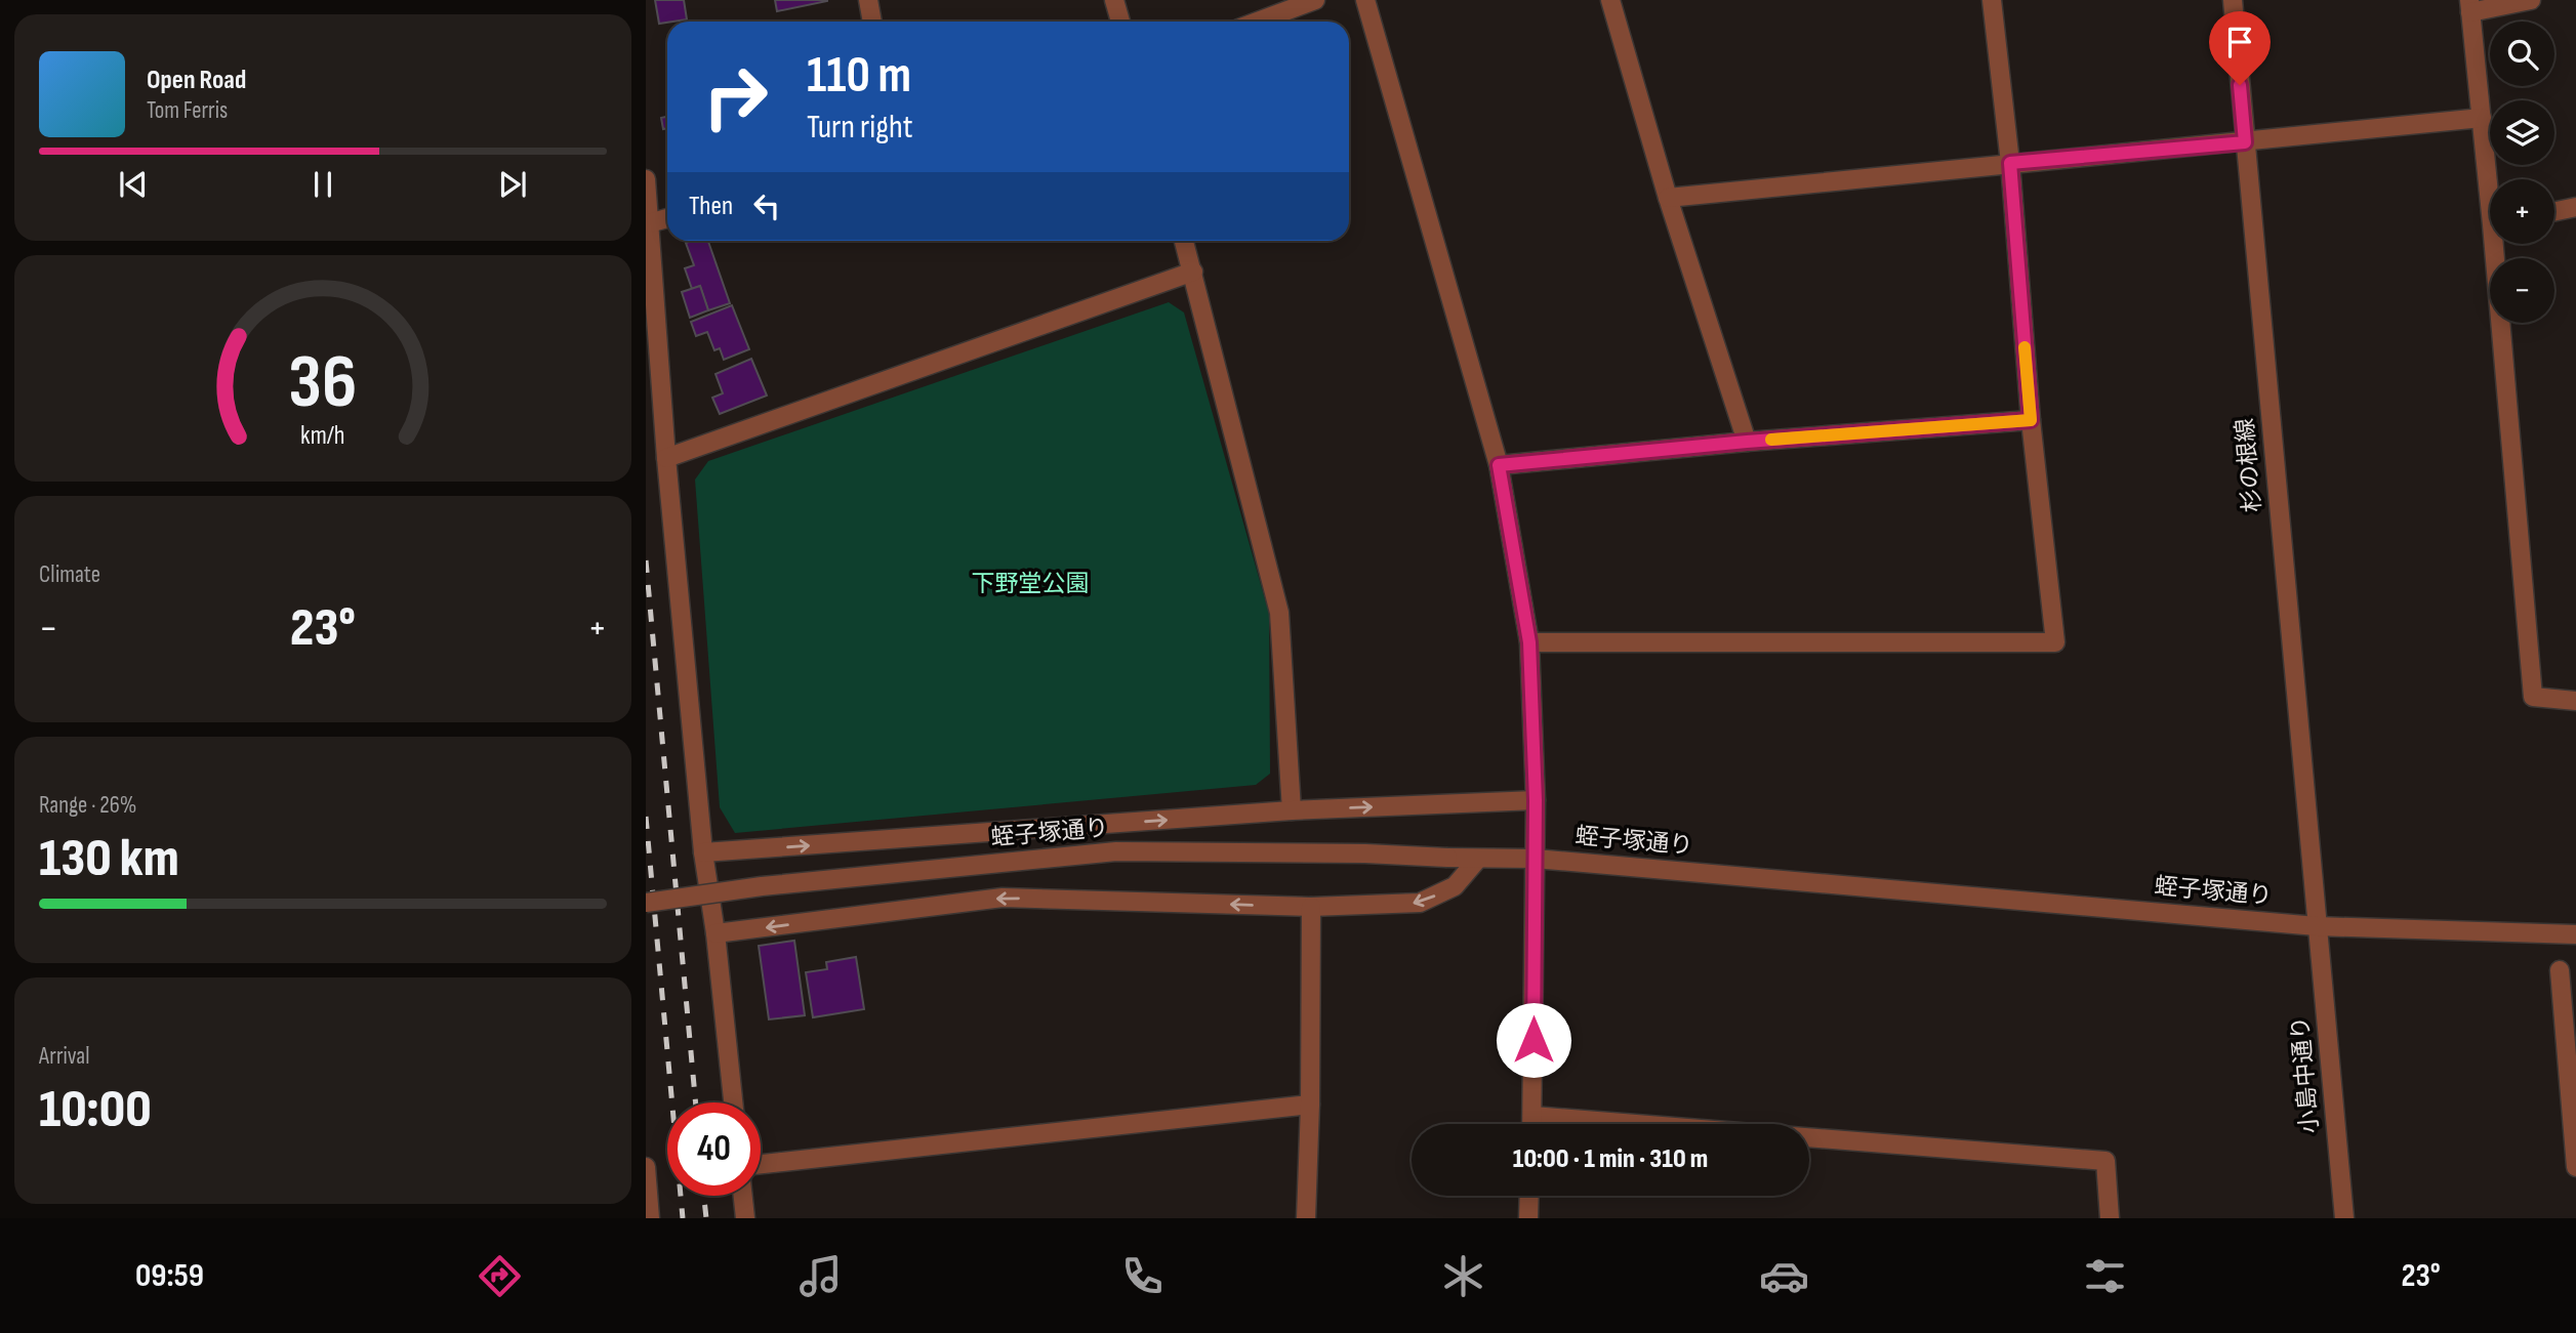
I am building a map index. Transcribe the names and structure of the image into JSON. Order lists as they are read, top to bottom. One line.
{"streets":{"street":["杉の根線","蛭子塚通り","小島中通り"]},"crossings":[["杉の根線","蛭子塚通り"],["杉の根線","小島中通り"],["蛭子塚通り","小島中通り"]],"parks":["下野堂公園"],"page":{"map_buttons":["+","−"],"turn":["110 m","Turn right"],"song":["Open Road","Tom Ferris"],"then":"Then","tile":["Climate",["Range · 26%","130 km"],["Arrival","10:00"]],"heat":["−","23°","+"],"limit":"40","trip":"10:00 · 1 min · 310 m","tabs":["09:59","23°"],"gauge":["36","km/h"]}}
